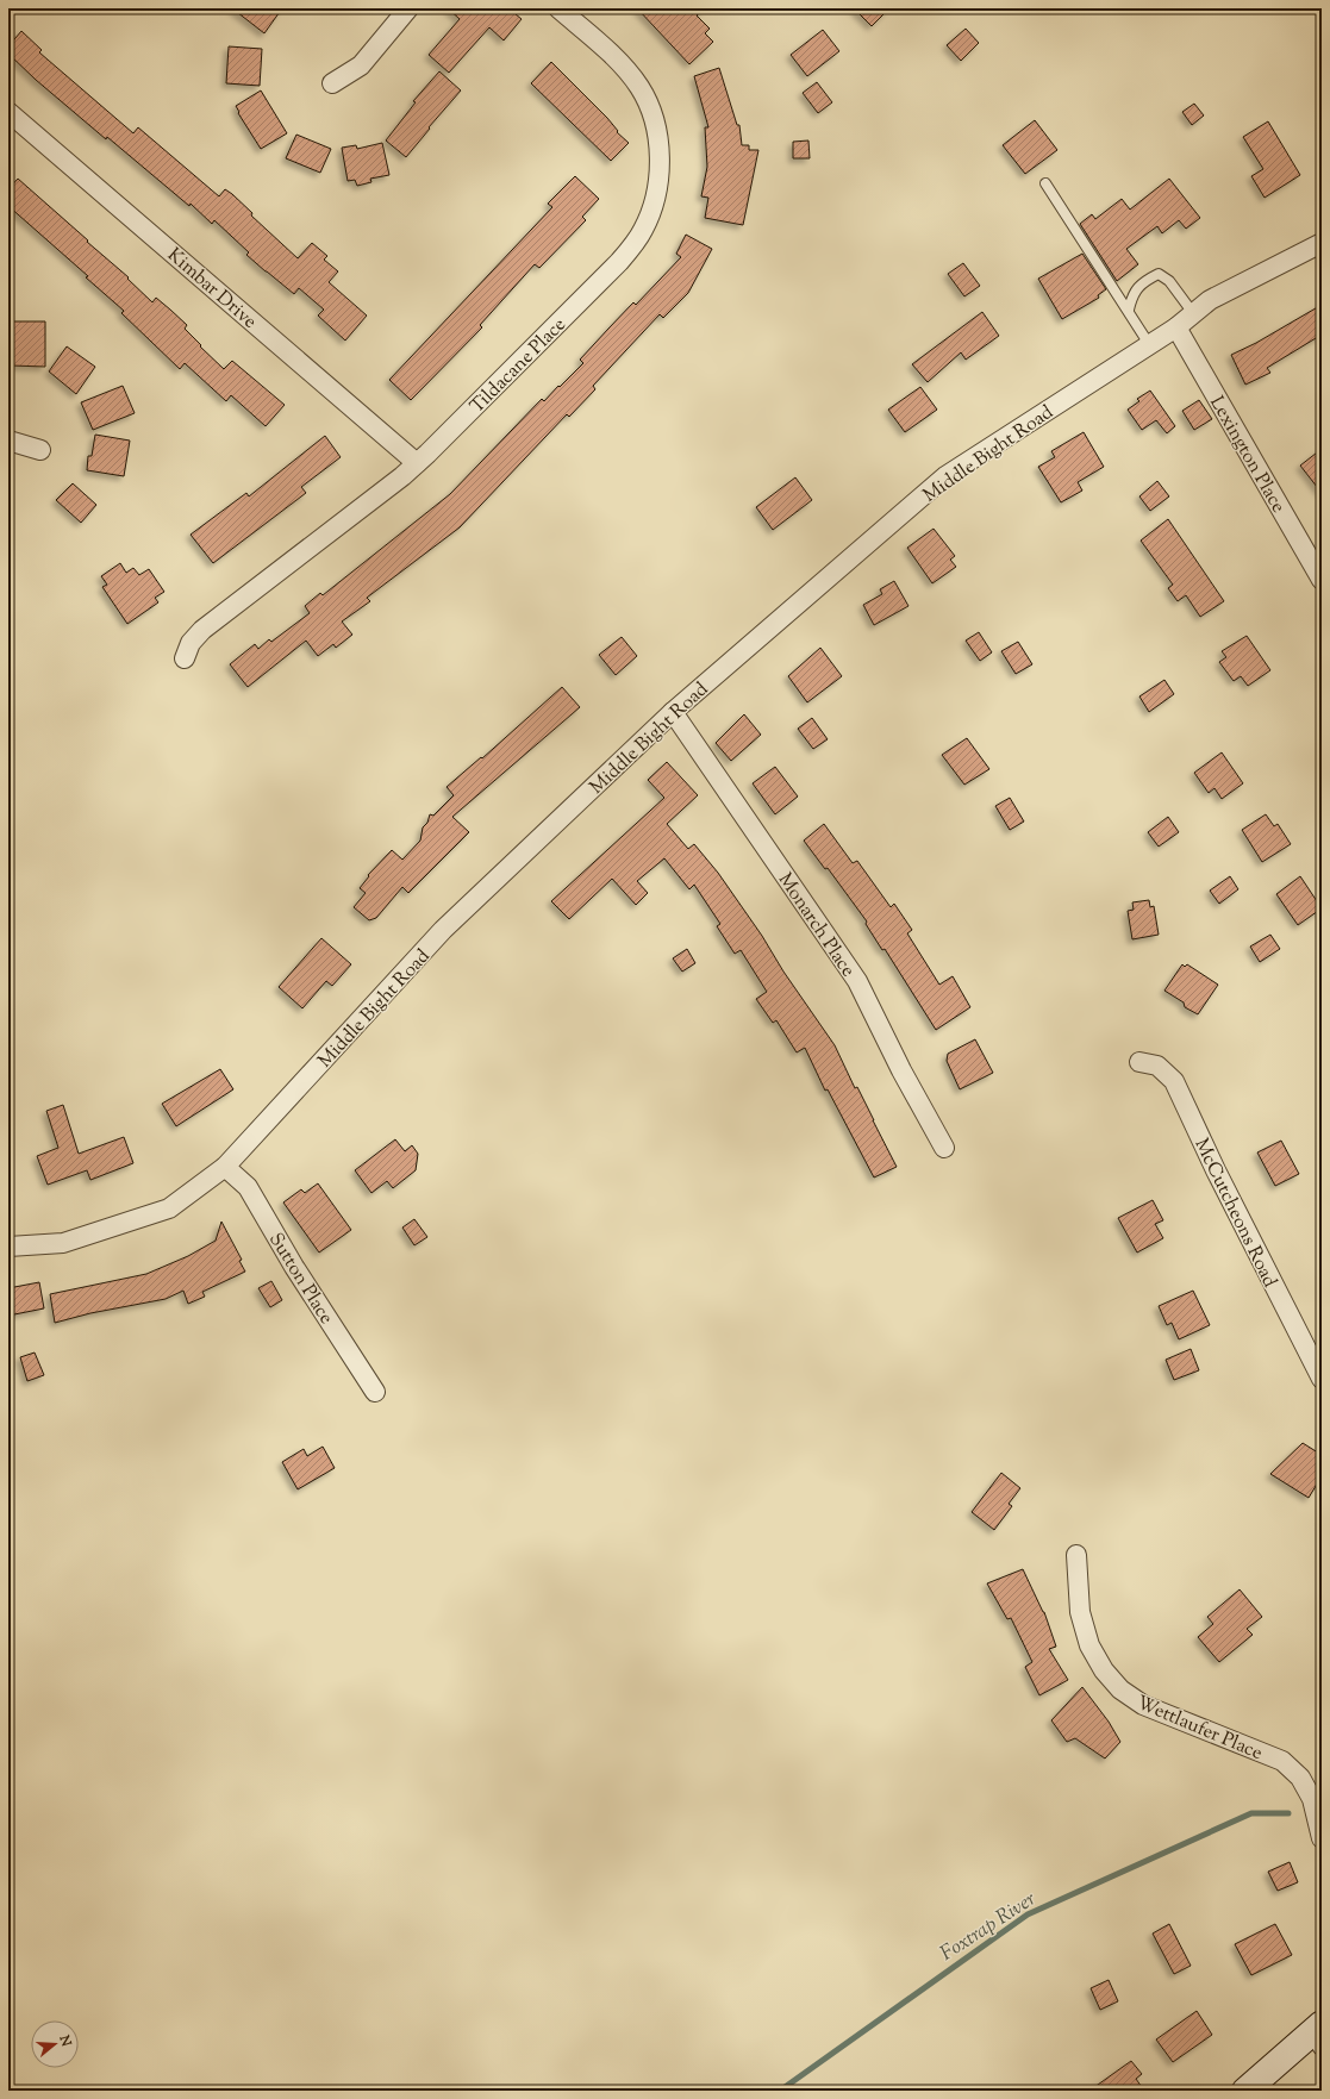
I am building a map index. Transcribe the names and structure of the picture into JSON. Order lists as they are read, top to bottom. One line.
{"streets":{"street":["Kimbar Drive","Tildacane Place","Middle Bight Road","Lexington Place","Monarch Place","McCutcheons Road","Sutton Place","Wettlaufer Place"]},"crossings":[["Kimbar Drive","Tildacane Place"],["Middle Bight Road","Lexington Place"],["Middle Bight Road","Monarch Place"],["Middle Bight Road","Sutton Place"]],"water":["Foxtrap River"],"north":"right"}
